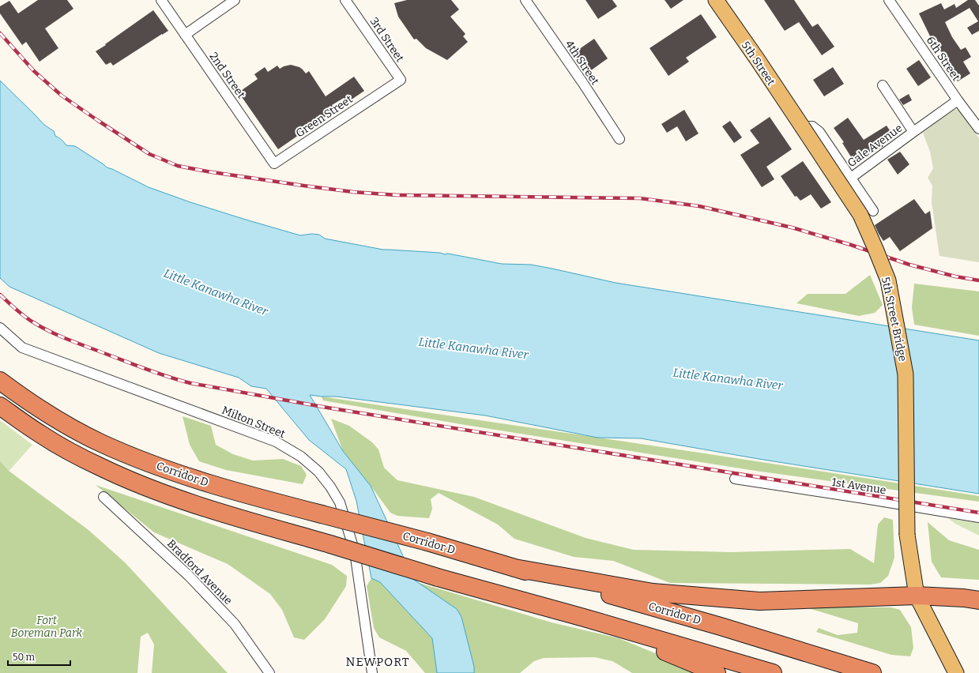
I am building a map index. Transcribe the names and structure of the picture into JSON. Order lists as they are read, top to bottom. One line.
{"streets":{"highway":["Corridor D"],"main road":["5th Street","5th Street Bridge"],"street":["3rd Street","6th Street","4th Street","2nd Street","Green Street","Gale Avenue","Milton Street","1st Avenue","Bradford Avenue"]},"crossings":[["3rd Street","Green Street"],["6th Street","Gale Avenue"],["5th Street","Gale Avenue"],["5th Street","5th Street Bridge"],["2nd Street","Green Street"],["Gale Avenue","5th Street Bridge"]],"districts":["NEWPORT"],"water":["Little Kanawha River"],"parks":["Fort Boreman Park"],"scale_bar":"50 m"}
